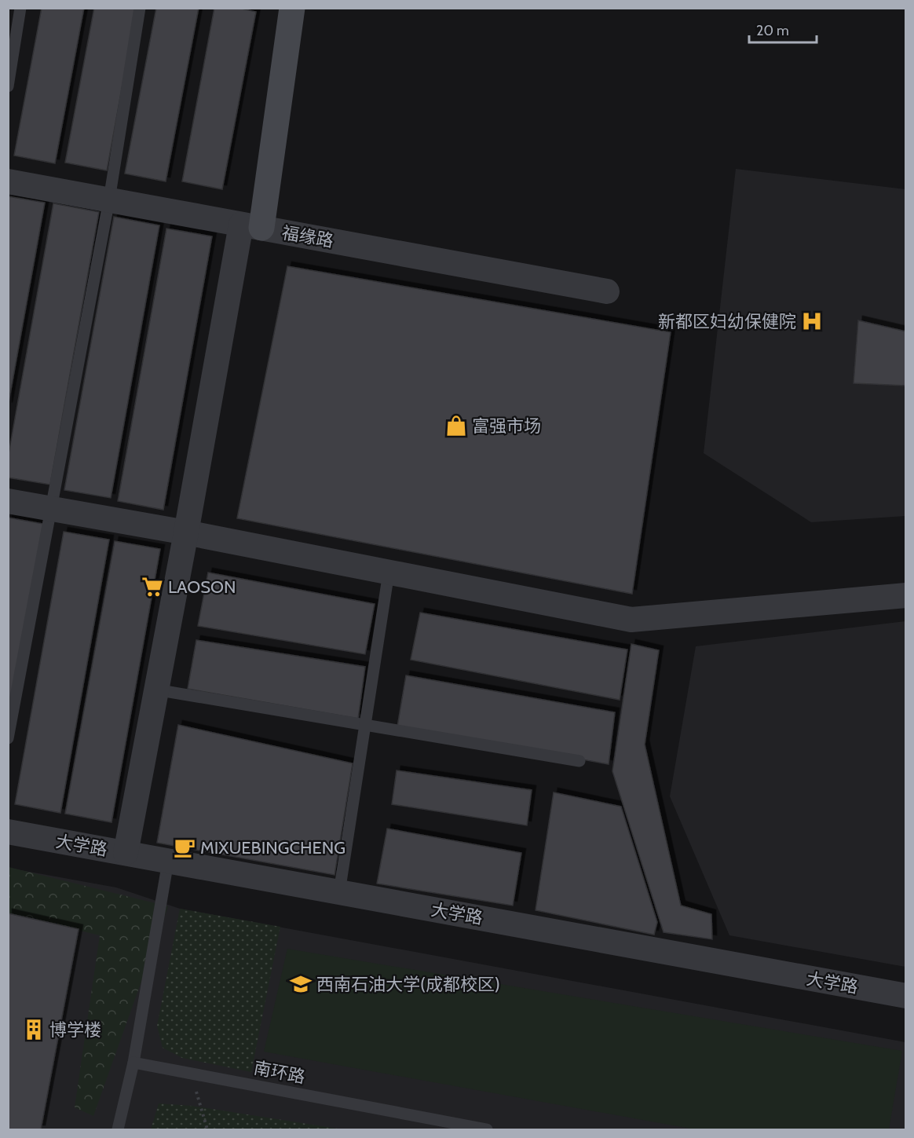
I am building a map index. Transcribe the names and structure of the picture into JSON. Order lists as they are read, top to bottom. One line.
{"streets":{"street":["福缘路","大学路"],"lane":["南环路"]},"places":{"hospital":["新都区妇幼保健院"],"shop":["富强市场"],"supermarket":["LAOSON"],"cafe":["MIXUEBINGCHENG"],"school or university":["西南石油大学(成都校区)"],"building":["博学楼"]},"scale_bar":"20 m"}
